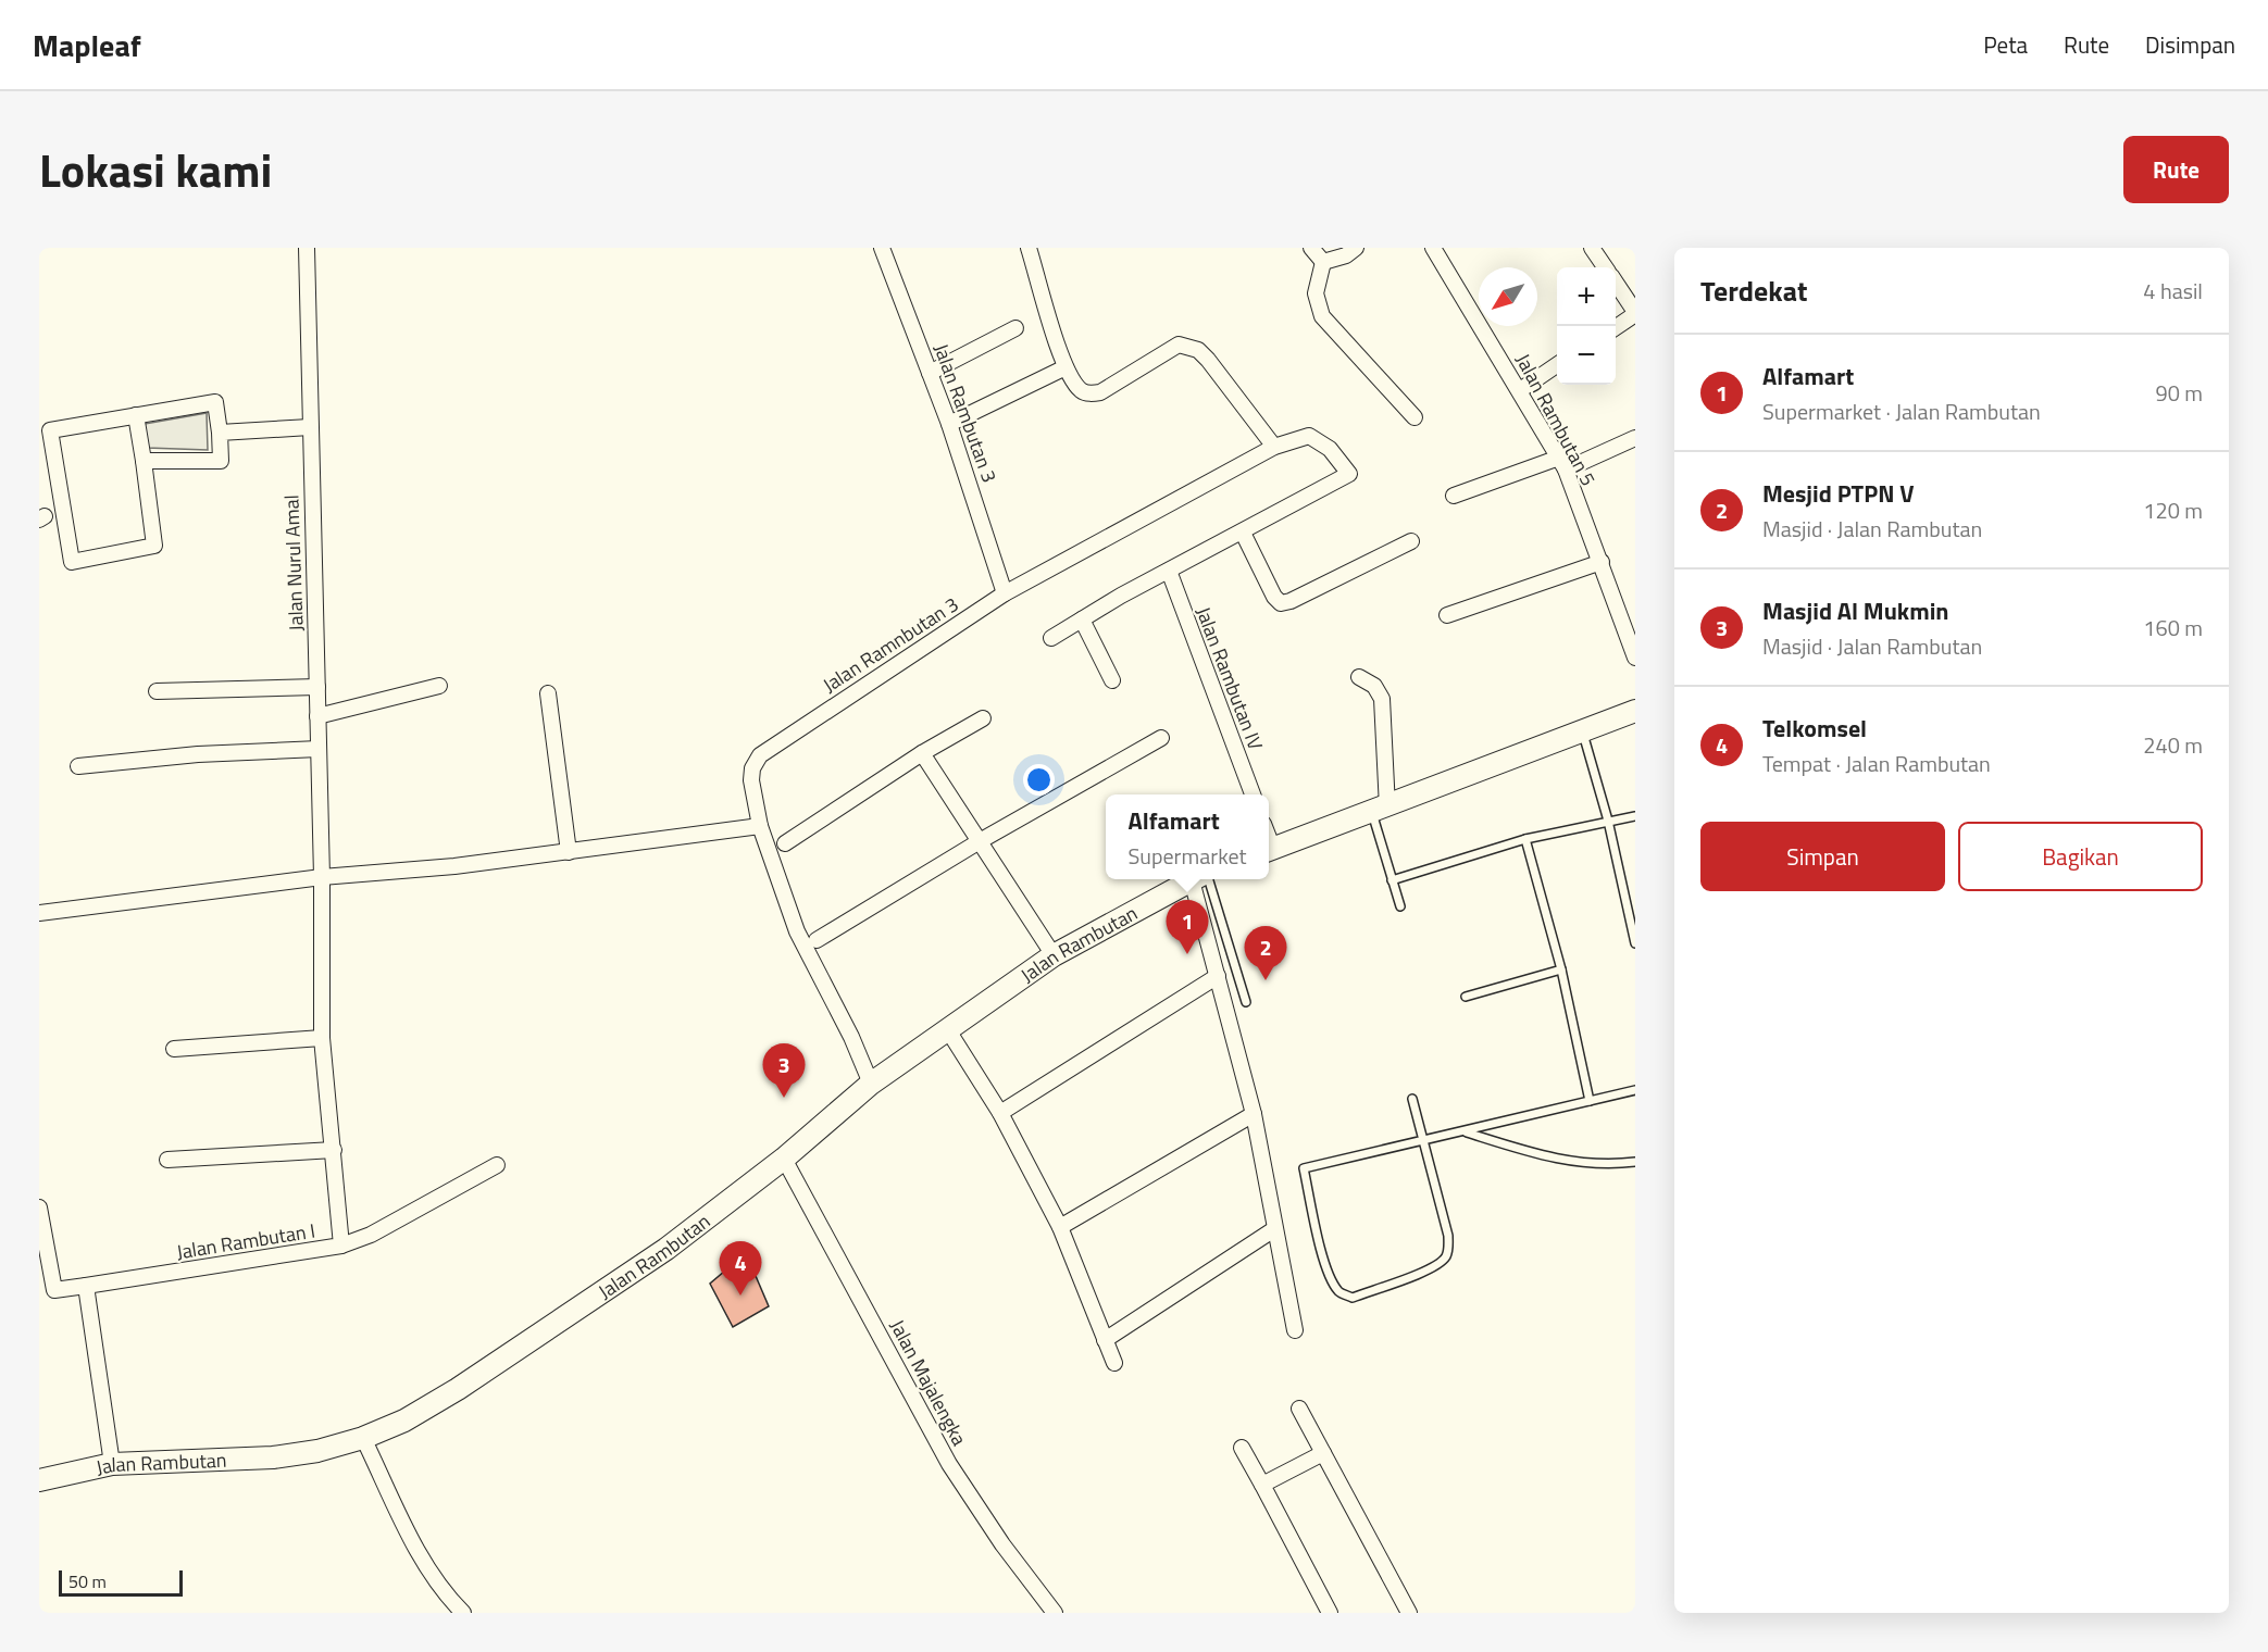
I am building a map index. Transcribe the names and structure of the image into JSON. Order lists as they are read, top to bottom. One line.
{"streets":{"main road":["Jalan Rambutan"],"street":["Jalan Rambutan 3","Jalan Rambutan 5","Jalan Nurul Amal","Jalan Ramnbutan 3","Jalan Rambutan IV","Jalan Rambutan I","Jalan Majalengka"]},"crossings":[["Jalan Rambutan 3","Jalan Ramnbutan 3"],["Jalan Nurul Amal","Jalan Rambutan I"],["Jalan Ramnbutan 3","Jalan Rambutan"],["Jalan Rambutan","Jalan Majalengka"]],"scale_bar":"50 m","north":"bottom left","page":{"header":"Mapleaf","nav":["Peta","Rute","Disimpan"],"title":"Lokasi kami","buttons":["Rute",["Simpan","Bagikan"]],"heading":["Terdekat","4 hasil"],"map_buttons":["+","−"],"list":[{"mark":"1","name":"Alfamart","note":"Supermarket · Jalan Rambutan","value":"90 m"},{"mark":"2","name":"Mesjid PTPN V","note":"Masjid · Jalan Rambutan","value":"120 m"},{"mark":"3","name":"Masjid Al Mukmin","note":"Masjid · Jalan Rambutan","value":"160 m"},{"mark":"4","name":"Telkomsel","note":"Tempat · Jalan Rambutan","value":"240 m"}],"popup":["Alfamart","Supermarket"],"pins":["1","2","3","4"],"scale":"50 m"}}
